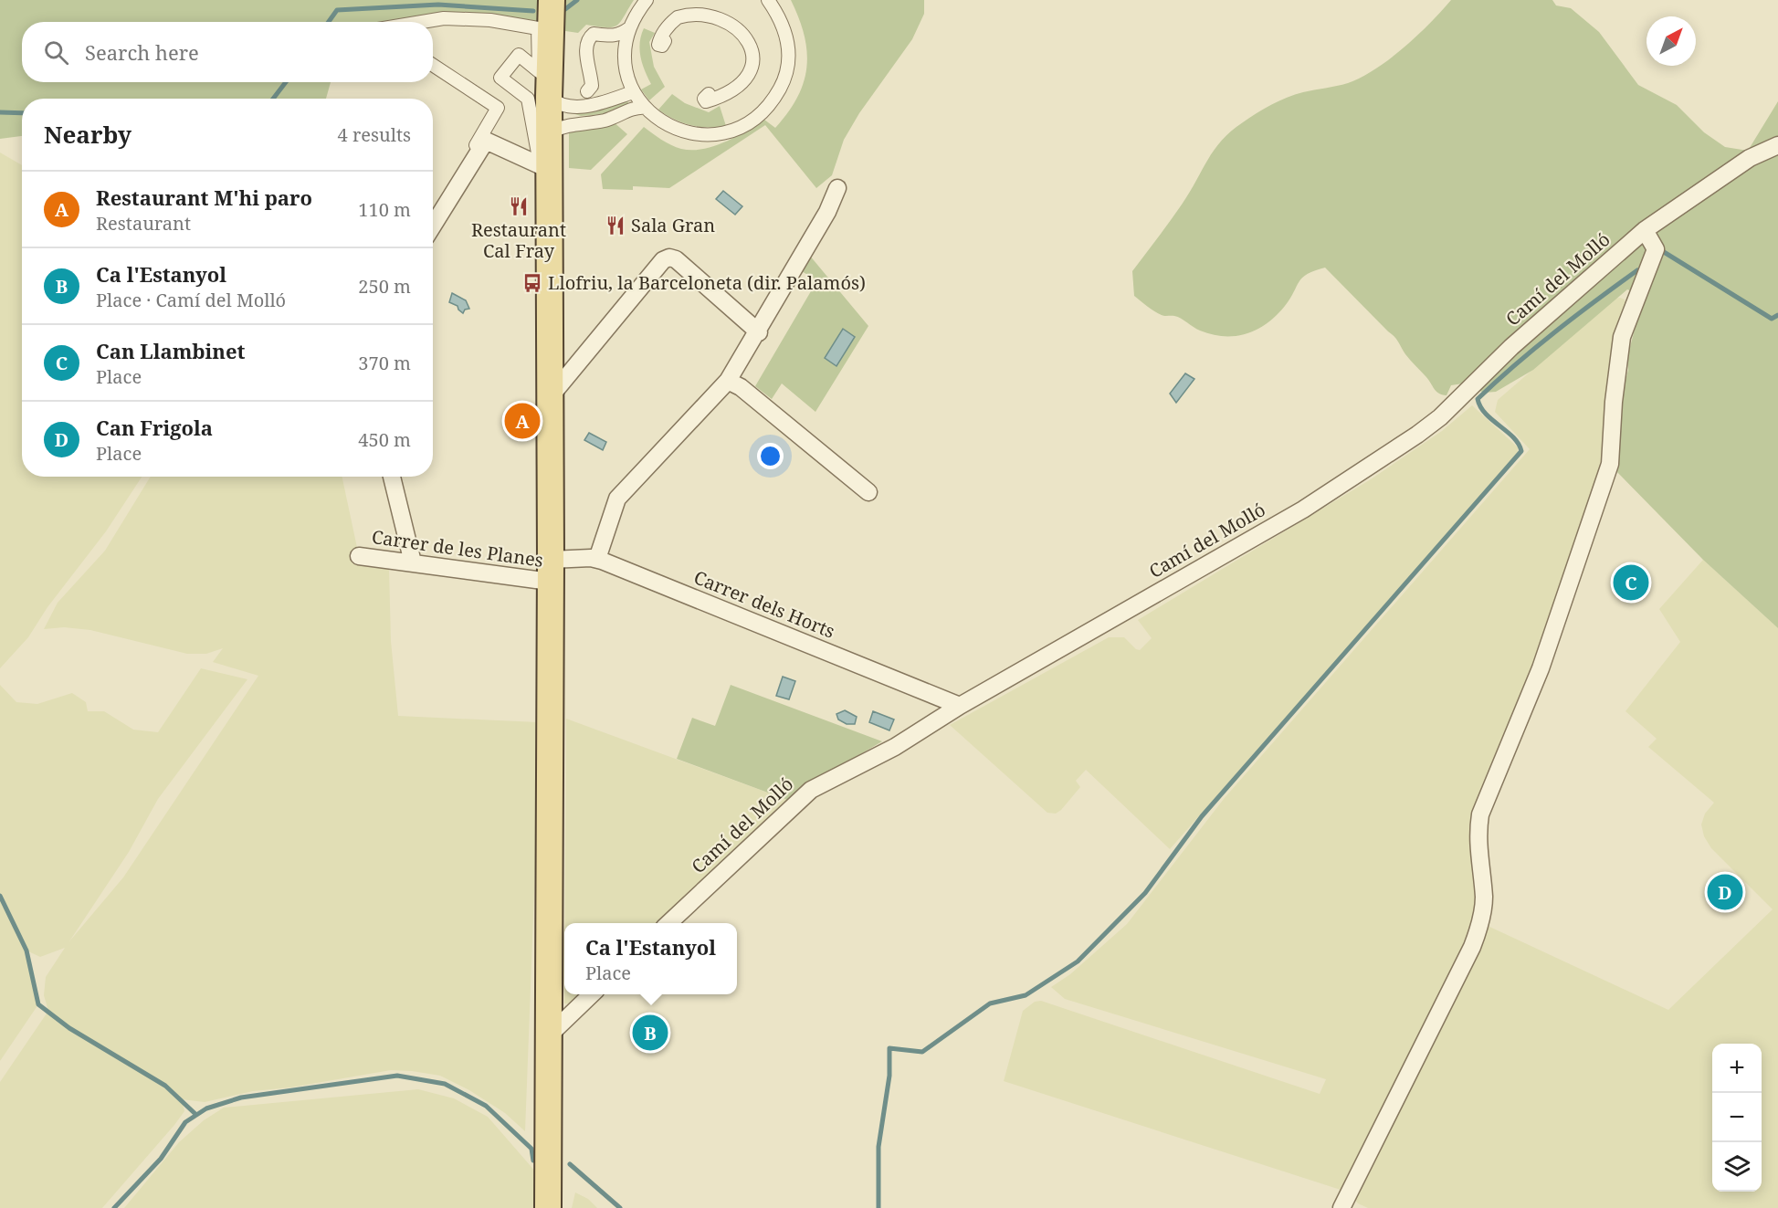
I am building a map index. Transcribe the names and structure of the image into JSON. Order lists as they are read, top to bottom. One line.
{"streets":{"street":["Camí del Molló","Carrer de les Planes","Carrer dels Horts"]},"crossings":[["Camí del Molló","Carrer dels Horts"],["Carrer de les Planes","Carrer dels Horts"]],"places":{"restaurant":["Restaurant Cal Fray","Sala Gran"],"bus stop":["Llofriu, la Barceloneta (dir. Palamós)"]},"north":"top right","page":{"search":"Search here","heading":["Nearby","4 results"],"list":[{"mark":"A","name":"Restaurant M'hi paro","note":"Restaurant","value":"110 m"},{"mark":"B","name":"Ca l'Estanyol","note":"Place · Camí del Molló","value":"250 m"},{"mark":"C","name":"Can Llambinet","note":"Place","value":"370 m"},{"mark":"D","name":"Can Frigola","note":"Place","value":"450 m"}],"pins":["A","C","D","B"],"popup":["Ca l'Estanyol","Place"],"map_buttons":["+","−"]}}
